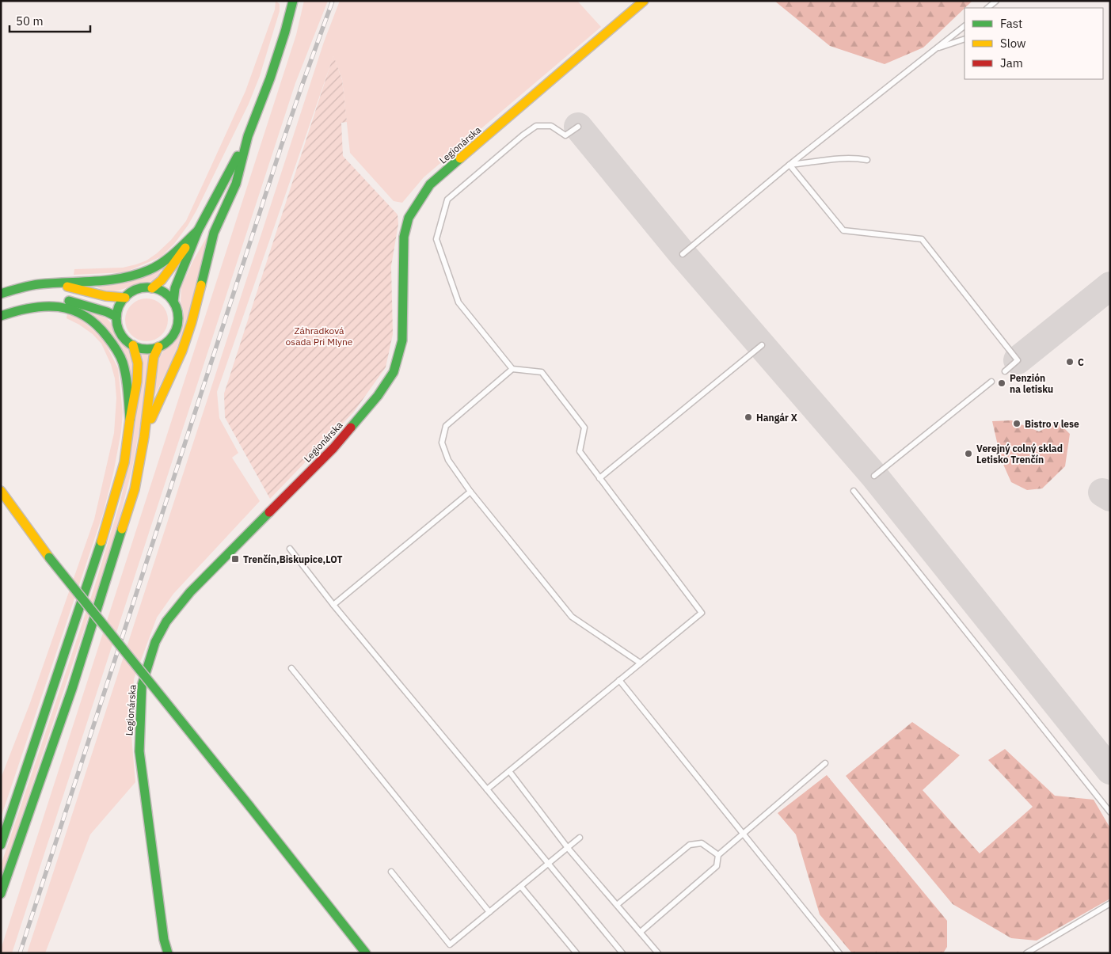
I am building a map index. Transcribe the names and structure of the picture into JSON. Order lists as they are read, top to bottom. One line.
{"streets":{"main road":["Legionárska"]},"parks":["Záhradková osada Pri Mlyne"],"places":{"other":["C","Penzión na letisku","Hangár X","Bistro v lese","Verejný colný sklad Letisko Trenčín"],"transit":["Trenčín,Biskupice,LOT"]},"legend":["Fast","Slow","Jam"],"scale_bar":"50 m"}
